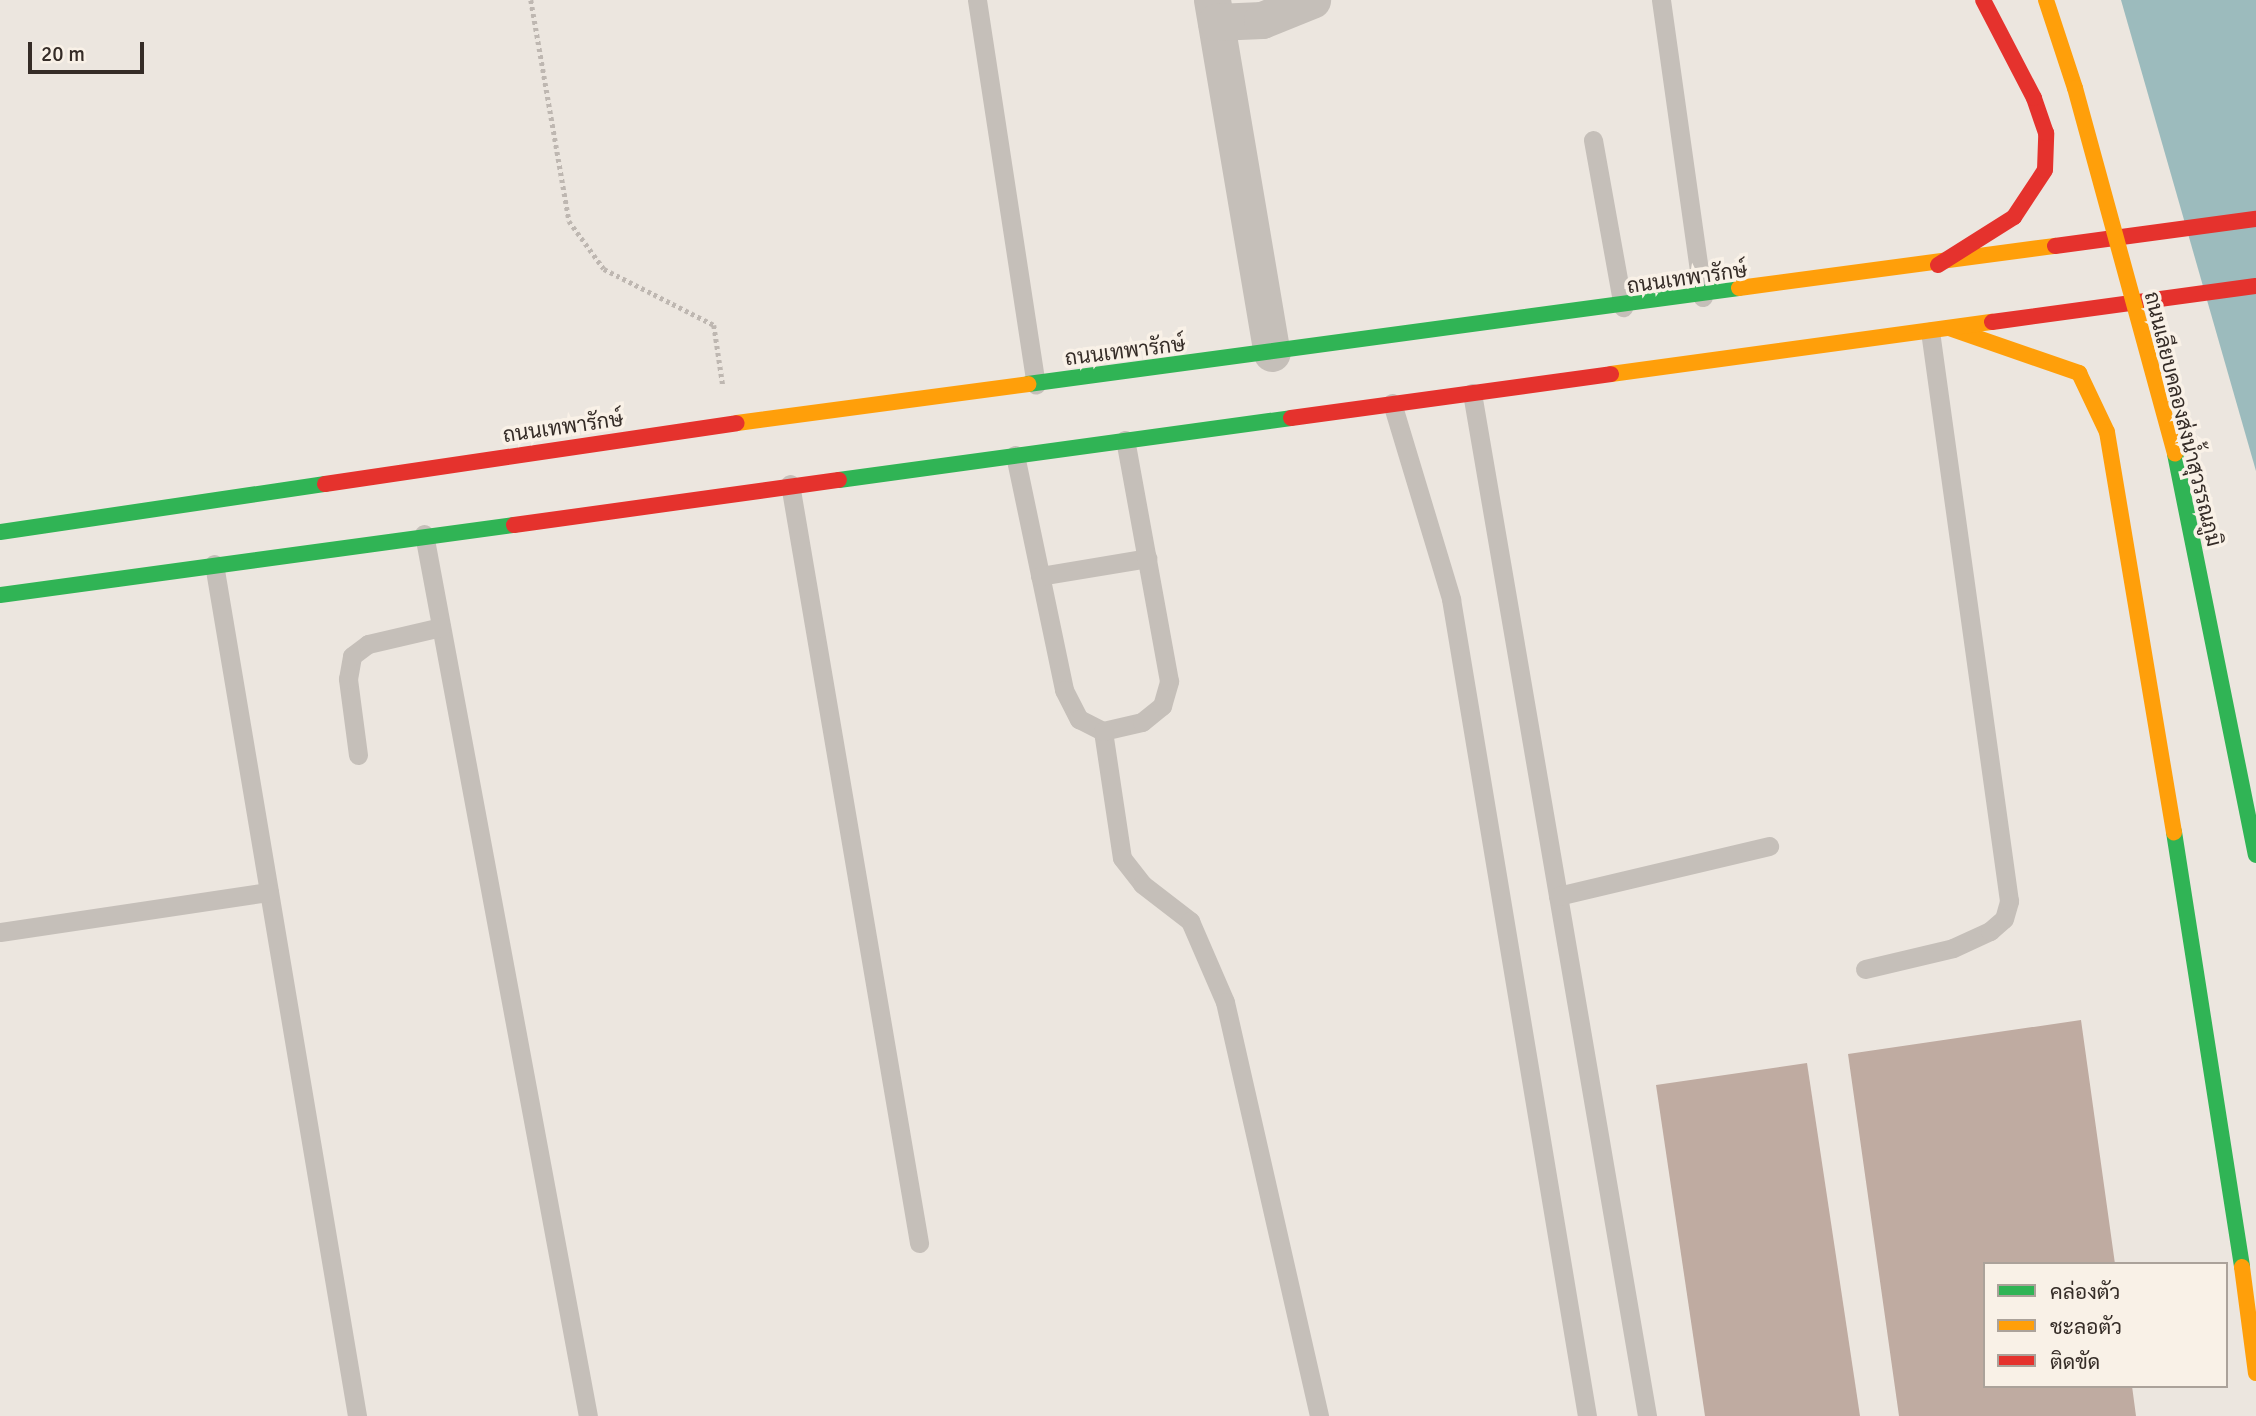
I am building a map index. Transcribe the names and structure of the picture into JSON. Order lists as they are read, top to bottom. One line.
{"streets":{"main road":["ถนนเทพารักษ์","ถนนเลียบคลองส่งน้ำสุวรรณภูมิ"]},"legend":["คล่องตัว","ชะลอตัว","ติดขัด"],"scale_bar":"20 m"}
